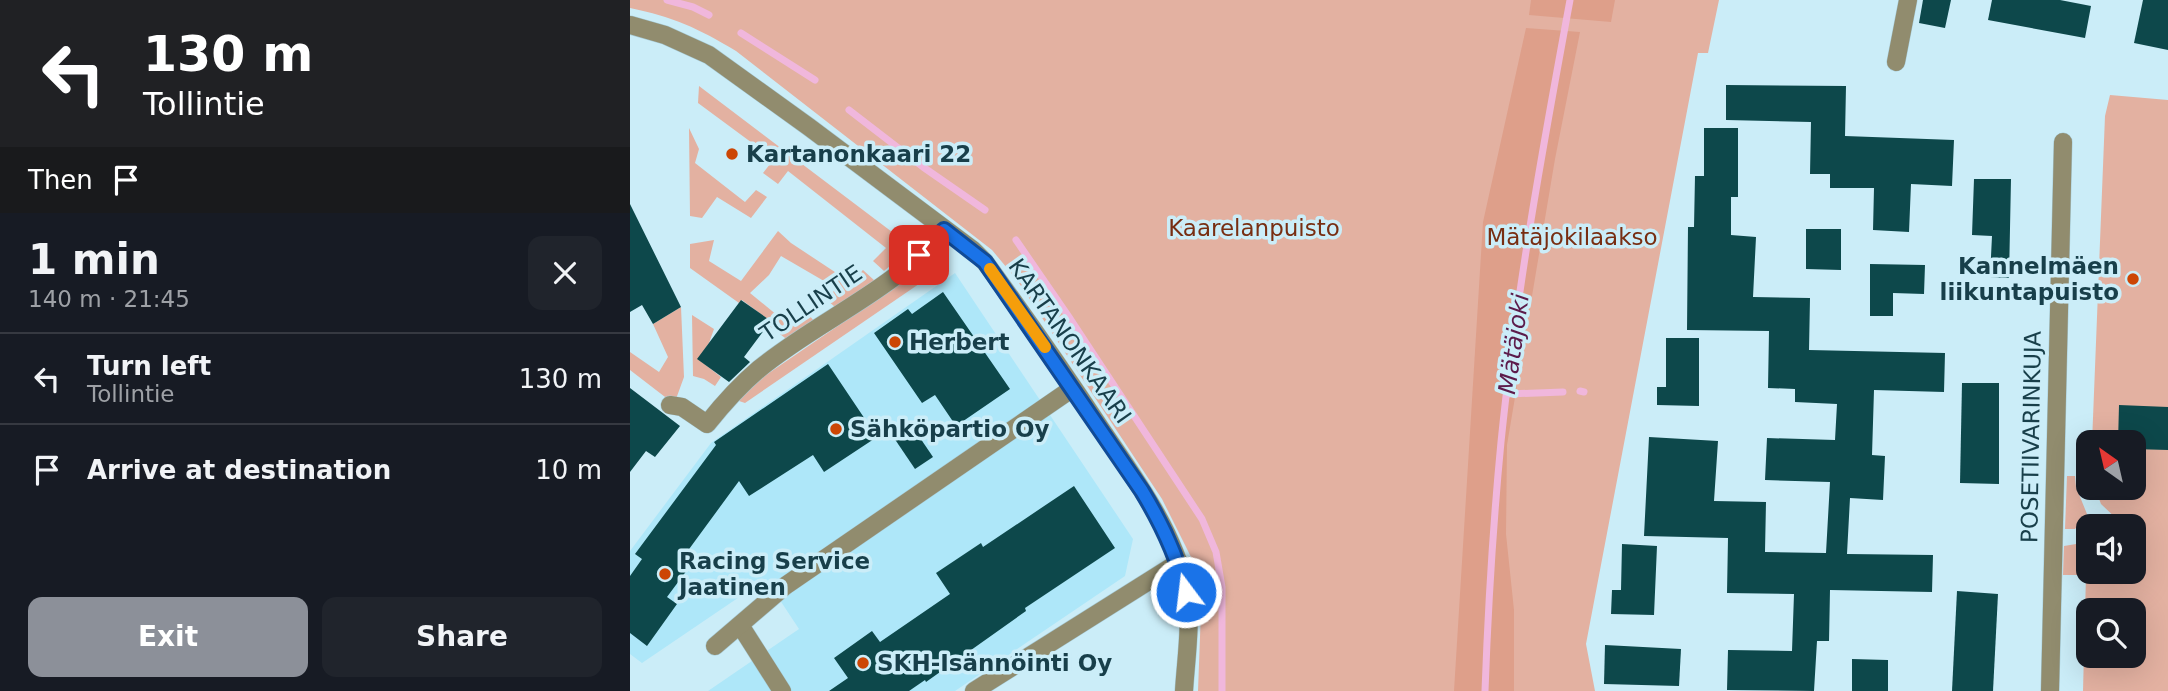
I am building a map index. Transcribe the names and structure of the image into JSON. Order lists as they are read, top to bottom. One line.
{"streets":{"street":["TOLLINTIE","KARTANONKAARI","POSETIIVARINKUJA"]},"crossings":[["TOLLINTIE","KARTANONKAARI"]],"water":["Mätäjoki"],"parks":["Kaarelanpuisto","Mätäjokilaakso"],"places":["Kartanonkaari 22","Kannelmäen liikuntapuisto","Herbert","Sähköpartio Oy","Racing Service Jaatinen","SKH-Isännöinti Oy"],"north":"top left","page":{"turn":["130 m","Tollintie"],"then":"Then","heading":["1 min","140 m · 21:45"],"list":[{"name":"Turn left","note":"Tollintie","value":"130 m"},{"name":"Arrive at destination","value":"10 m"}],"buttons":["Exit","Share"]}}
